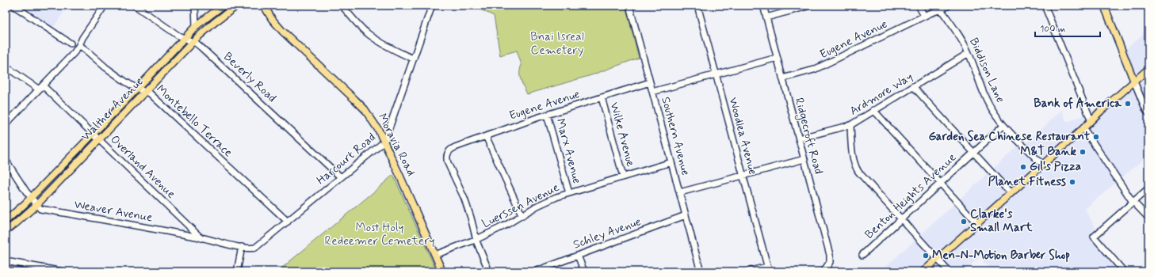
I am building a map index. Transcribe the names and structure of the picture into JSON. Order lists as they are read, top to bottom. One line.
{"streets":{"main road":["Walther Avenue","Moravia Road"],"street":["Eugene Avenue","Biddison Lane","Beverly Road","Ardmore Way","Montebello Terrace","Wilke Avenue","Southern Avenue","Woodlea Avenue","Ridgecroft Road","Marx Avenue","Harcourt Road","Overland Avenue","Benton Heights Avenue","Luerssen Avenue","Weaver Avenue","Schley Avenue"]},"crossings":[["Eugene Avenue","Biddison Lane"],["Eugene Avenue","Wilke Avenue"],["Eugene Avenue","Southern Avenue"],["Eugene Avenue","Ridgecroft Road"],["Eugene Avenue","Marx Avenue"],["Eugene Avenue","Luerssen Avenue"],["Biddison Lane","Ardmore Way"],["Beverly Road","Walther Avenue"],["Beverly Road","Harcourt Road"],["Ardmore Way","Ridgecroft Road"],["Walther Avenue","Montebello Terrace"],["Walther Avenue","Overland Avenue"],["Walther Avenue","Weaver Avenue"],["Montebello Terrace","Harcourt Road"],["Wilke Avenue","Luerssen Avenue"],["Southern Avenue","Luerssen Avenue"],["Southern Avenue","Schley Avenue"],["Moravia Road","Harcourt Road"],["Moravia Road","Luerssen Avenue"],["Marx Avenue","Luerssen Avenue"],["Harcourt Road","Weaver Avenue"],["Overland Avenue","Weaver Avenue"]],"parks":["Bnai Isreal Cemetery","Most Holy Redeemer Cemetery"],"places":["Bank of America","Garden Sea Chinese Restaurant","M&T Bank","Gil's Pizza","Planet Fitness","Clarke's Small Mart","Men-N-Motion Barber Shop"],"scale_bar":"100 m"}
